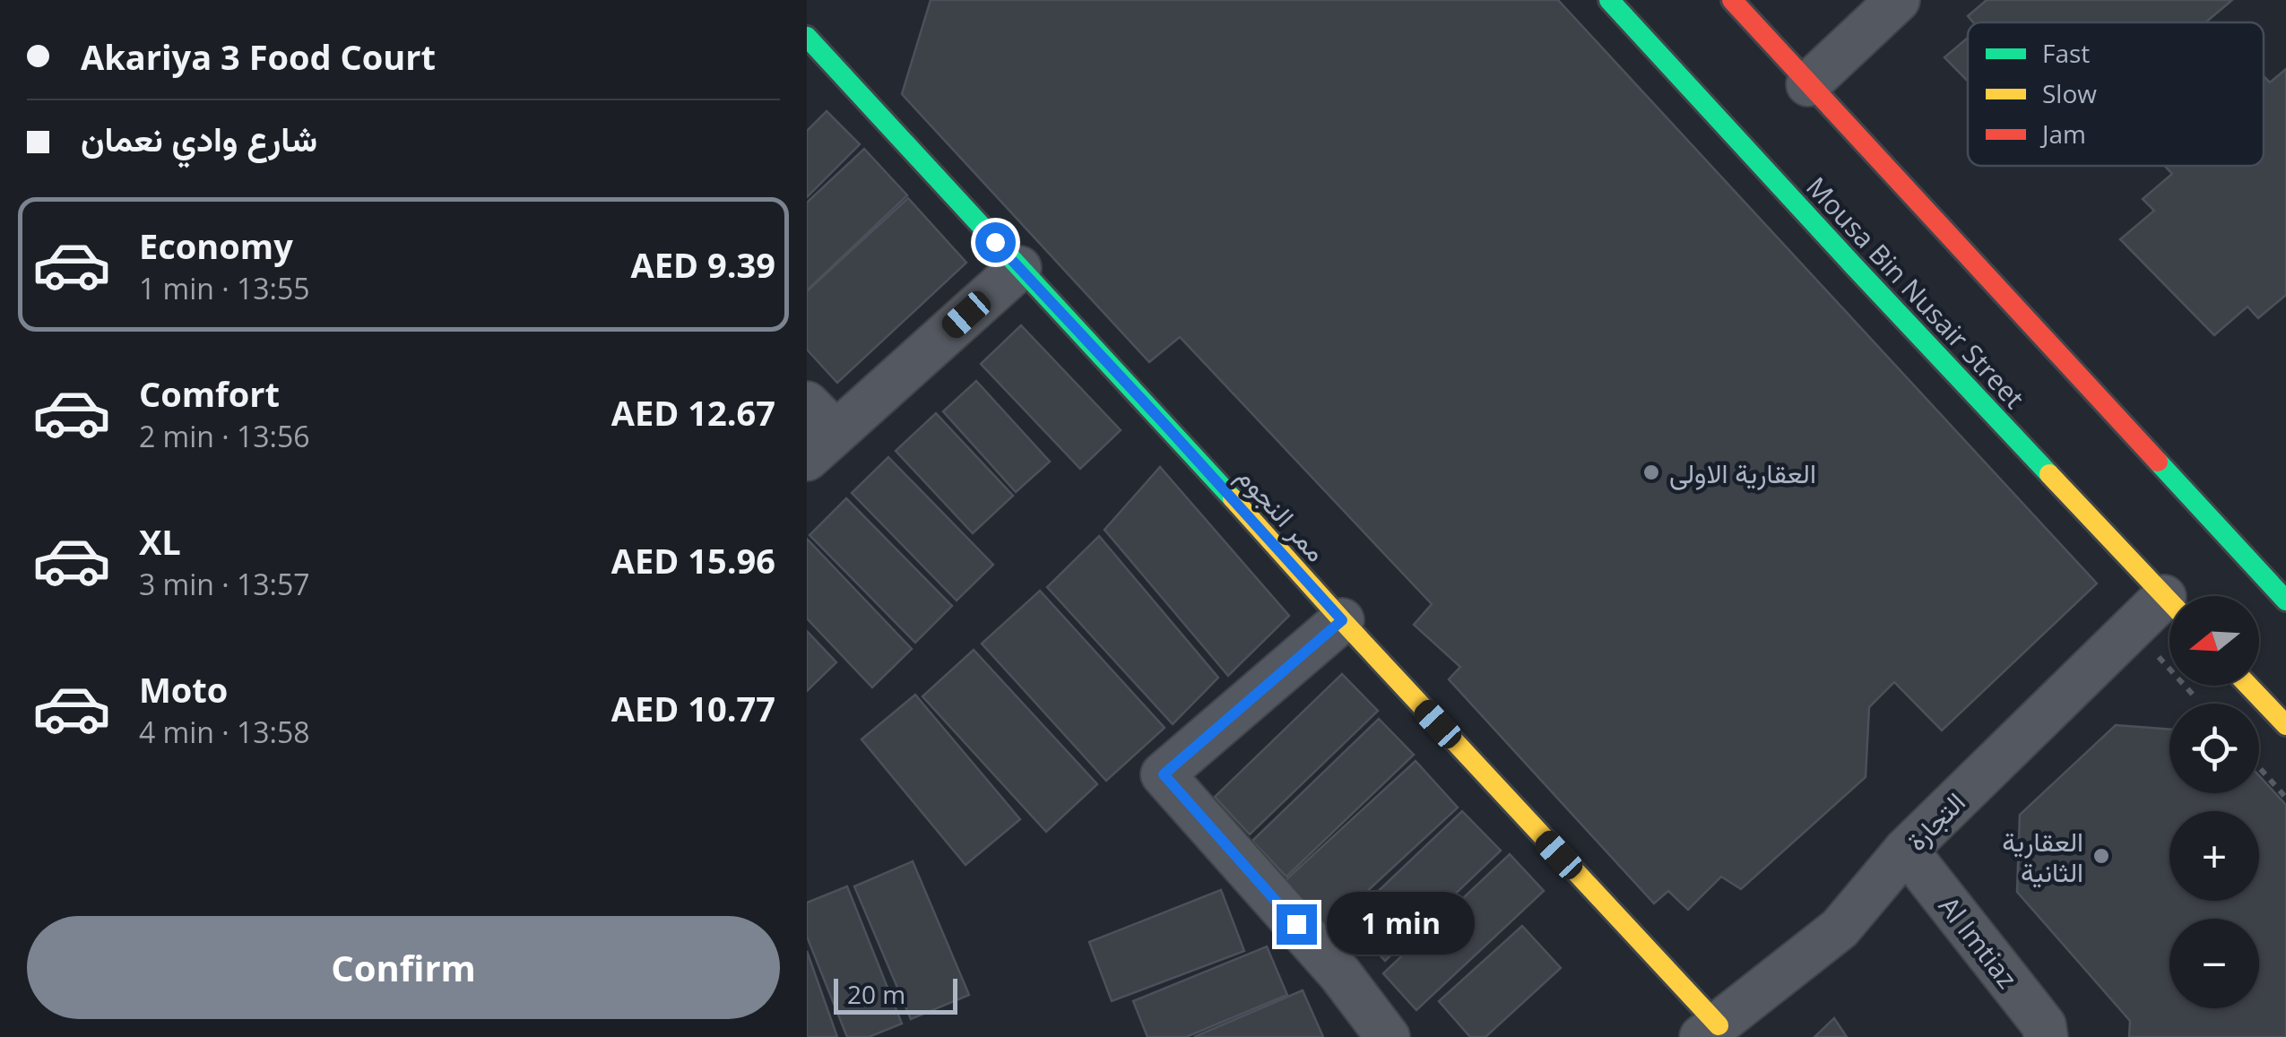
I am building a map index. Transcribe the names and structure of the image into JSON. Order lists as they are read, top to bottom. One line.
{"streets":{"street":["Mousa Bin Nusair Street","ممر النجوم","التجارة","Al Imtiaz"]},"crossings":[["ممر النجوم","التجارة"],["التجارة","Al Imtiaz"]],"places":["العقارية الاولى","العقارية الثانية"],"legend":["Fast","Slow","Jam"],"scale_bar":"20 m","north":"left","page":{"banner":["Akariya 3 Food Court","شارع وادي نعمان"],"list":[{"name":"Economy","note":"1 min · 13:55","value":"AED 9.39"},{"name":"Comfort","note":"2 min · 13:56","value":"AED 12.67"},{"name":"XL","note":"3 min · 13:57","value":"AED 15.96"},{"name":"Moto","note":"4 min · 13:58","value":"AED 10.77"}],"map_buttons":["+","−"],"bubble":"1 min","buttons":"Confirm","scale":"20 m"}}
